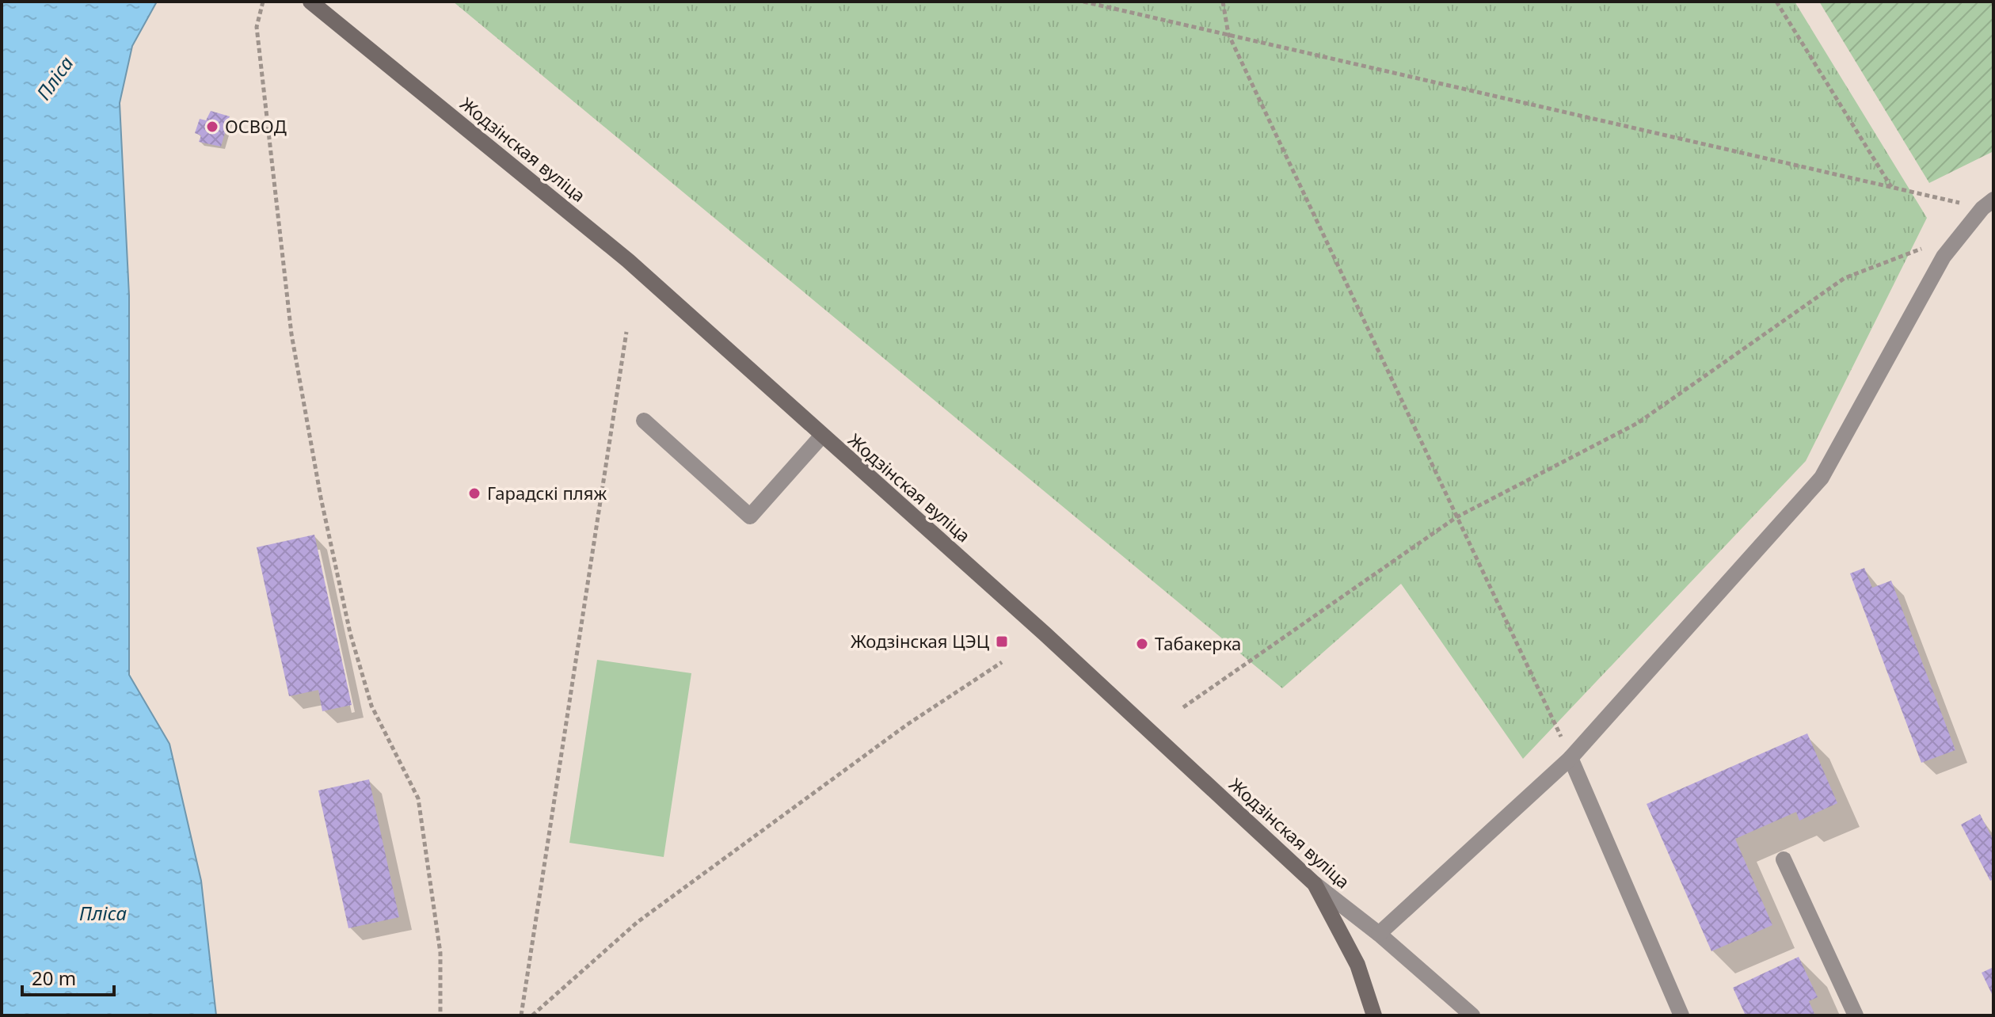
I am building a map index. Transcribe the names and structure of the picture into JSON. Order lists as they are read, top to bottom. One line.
{"streets":{"main road":["Жодзінская вуліца"]},"water":["Пліса"],"places":{"other":["ОСВОД","Гарадскі пляж","Табакерка"],"transit":["Жодзінская ЦЭЦ"]},"scale_bar":"20 m"}
